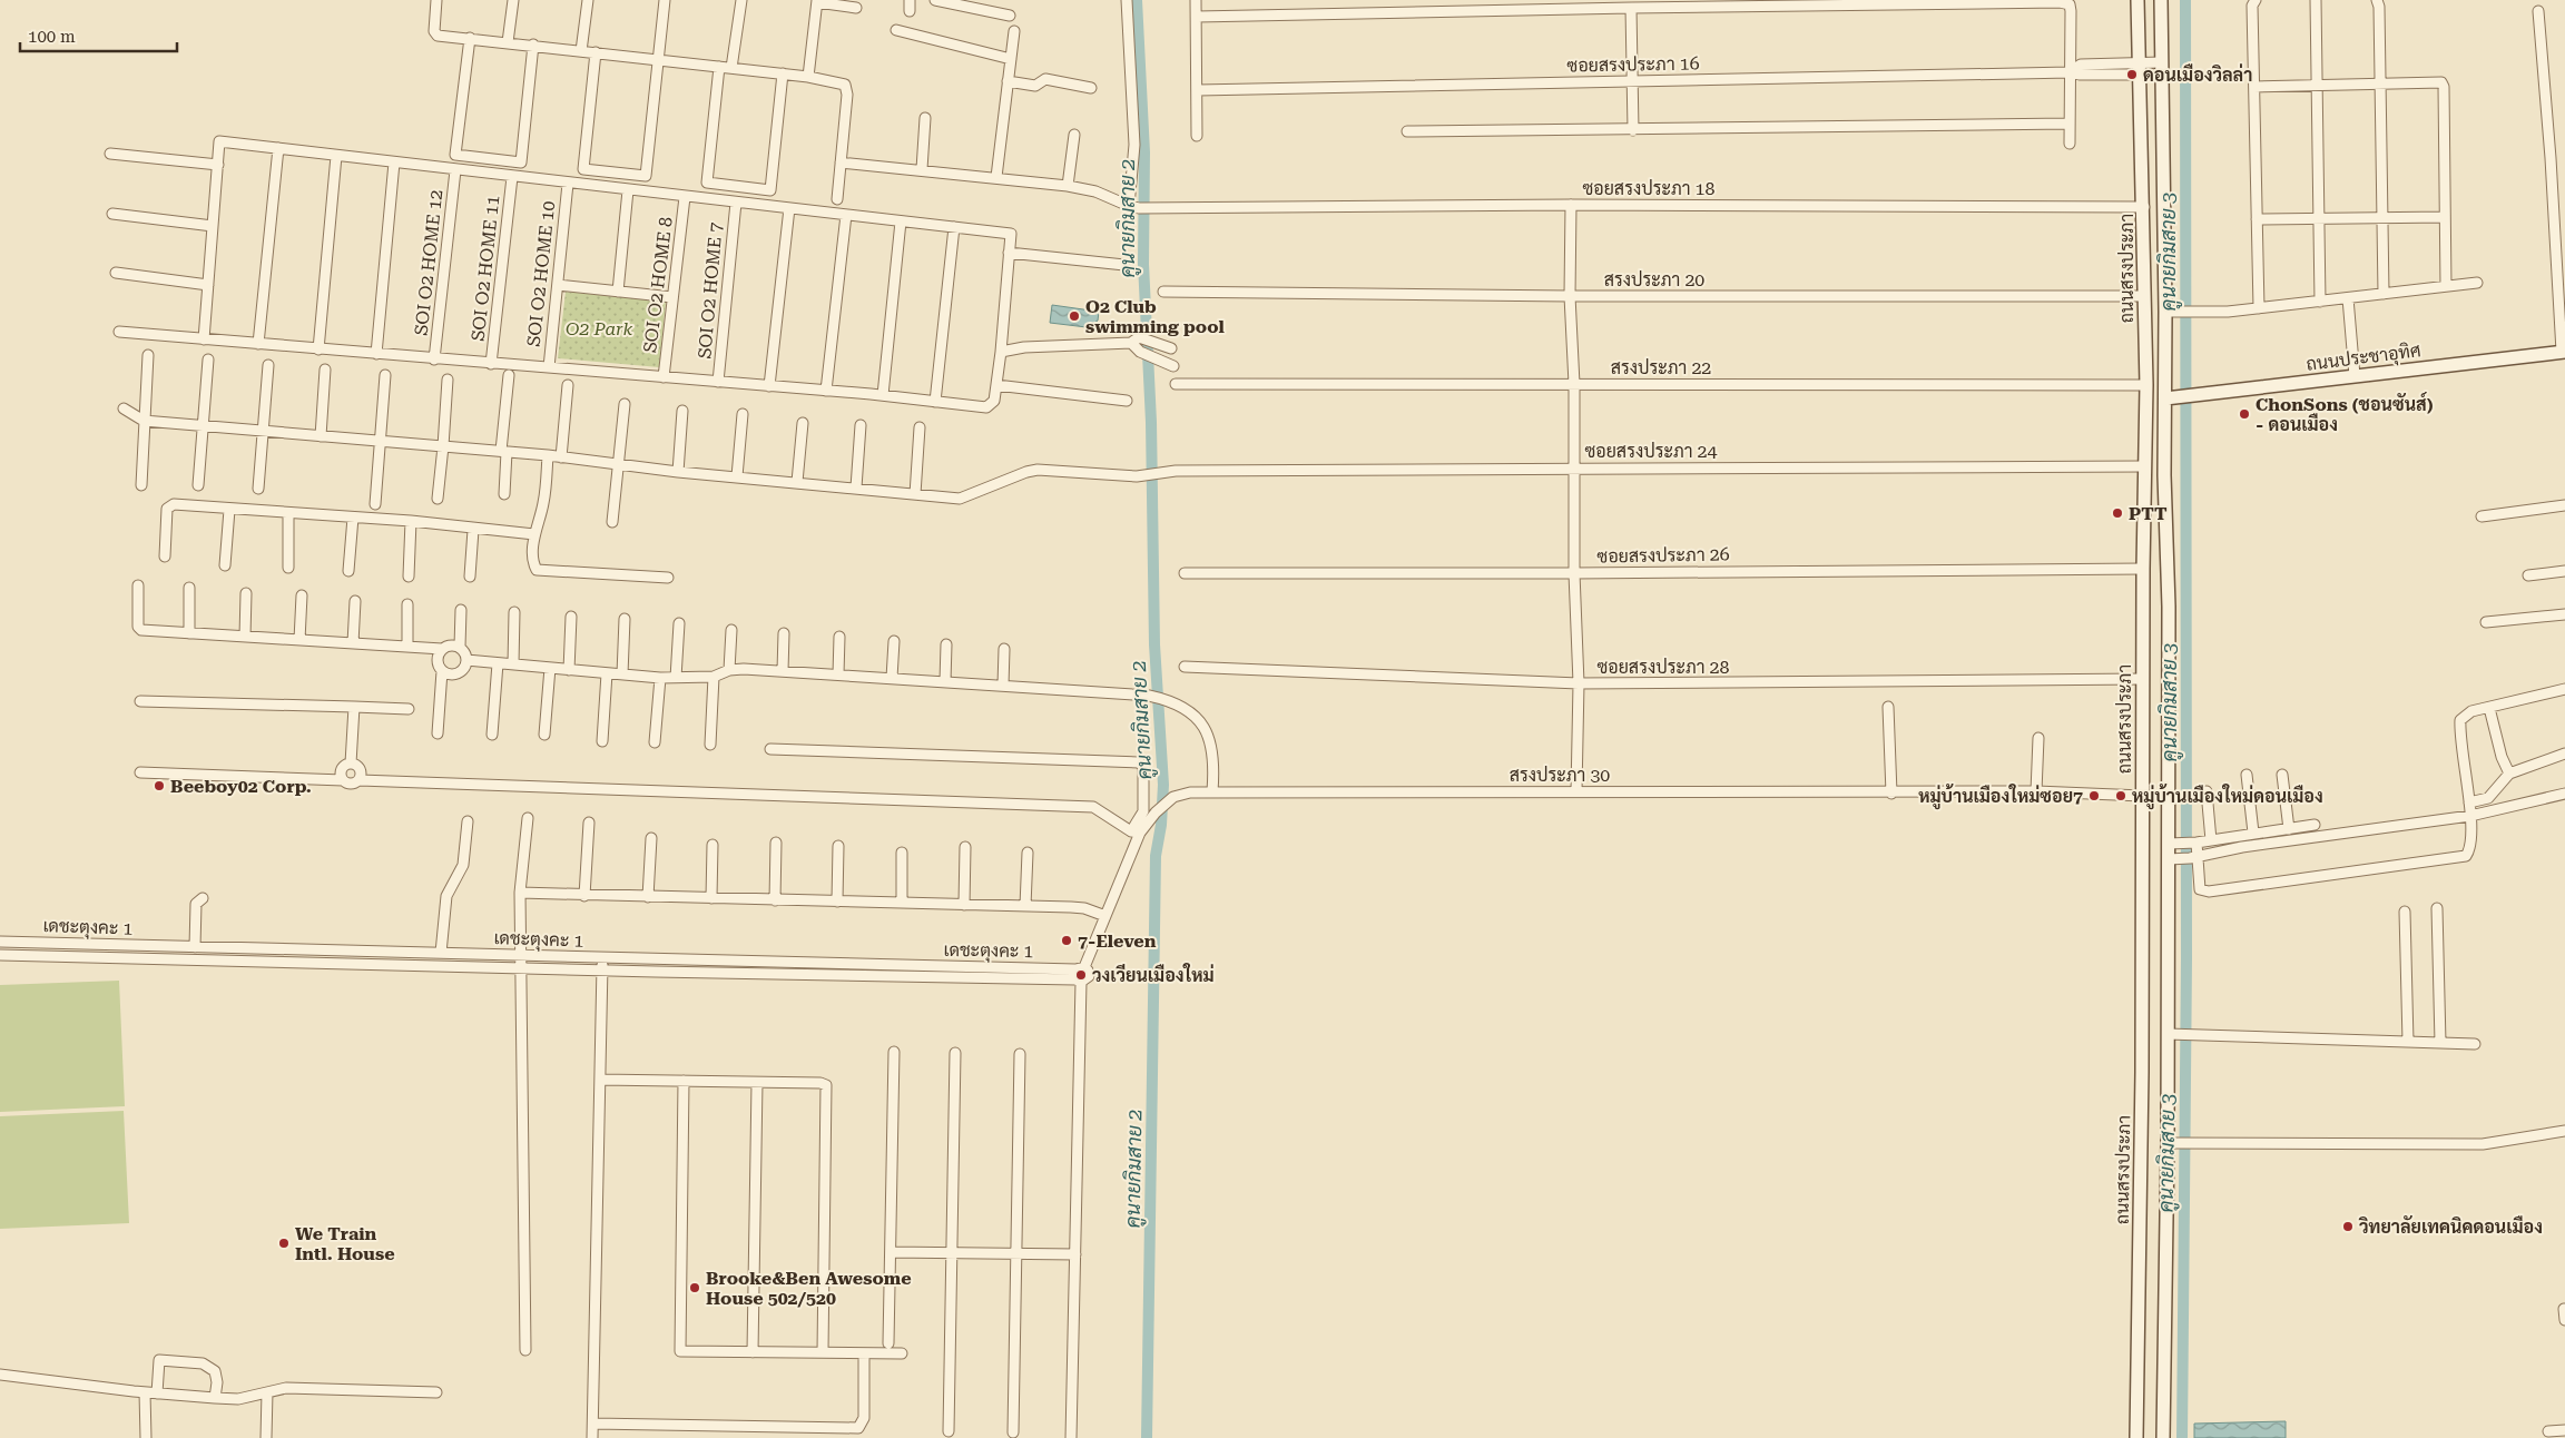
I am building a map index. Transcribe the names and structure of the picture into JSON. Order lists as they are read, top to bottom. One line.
{"streets":{"main road":["ถนนสรงประภา","ถนนประชาอุทิศ"],"street":["ซอยสรงประภา 16","ซอยสรงประภา 18","SOI O2 HOME 12","SOI O2 HOME 11","SOI O2 HOME 10","สรงประภา 20","SOI O2 HOME 8","SOI O2 HOME 7","สรงประภา 22","ซอยสรงประภา 24","ซอยสรงประภา 26","ซอยสรงประภา 28","สรงประภา 30","เดชะตุงคะ 1"]},"crossings":[["ซอยสรงประภา 16","ถนนสรงประภา"],["ซอยสรงประภา 18","ถนนสรงประภา"],["ถนนสรงประภา","สรงประภา 20"],["ถนนสรงประภา","ถนนประชาอุทิศ"],["ถนนสรงประภา","สรงประภา 22"],["ถนนสรงประภา","ซอยสรงประภา 24"],["ถนนสรงประภา","ซอยสรงประภา 26"],["ถนนสรงประภา","ซอยสรงประภา 28"],["ถนนสรงประภา","สรงประภา 30"],["สรงประภา 30","เดชะตุงคะ 1"]],"water":["คูนายกิมสาย 2","คูนายกิมสาย 3"],"parks":["O2 Park"],"places":["ดอนเมืองวิลล่า","O2 Club swimming pool","ChonSons (ชอนซันส์) - ดอนเมือง","PTT","Beeboy02 Corp.","หมู่บ้านเมืองใหม่ซอย7","หมู่บ้านเมืองใหม่ดอนเมือง","7-Eleven","วงเวียนเมืองใหม่","วิทยาลัยเทคนิคดอนเมือง","We Train Intl. House","Brooke&Ben Awesome House 502/520"],"scale_bar":"100 m"}
